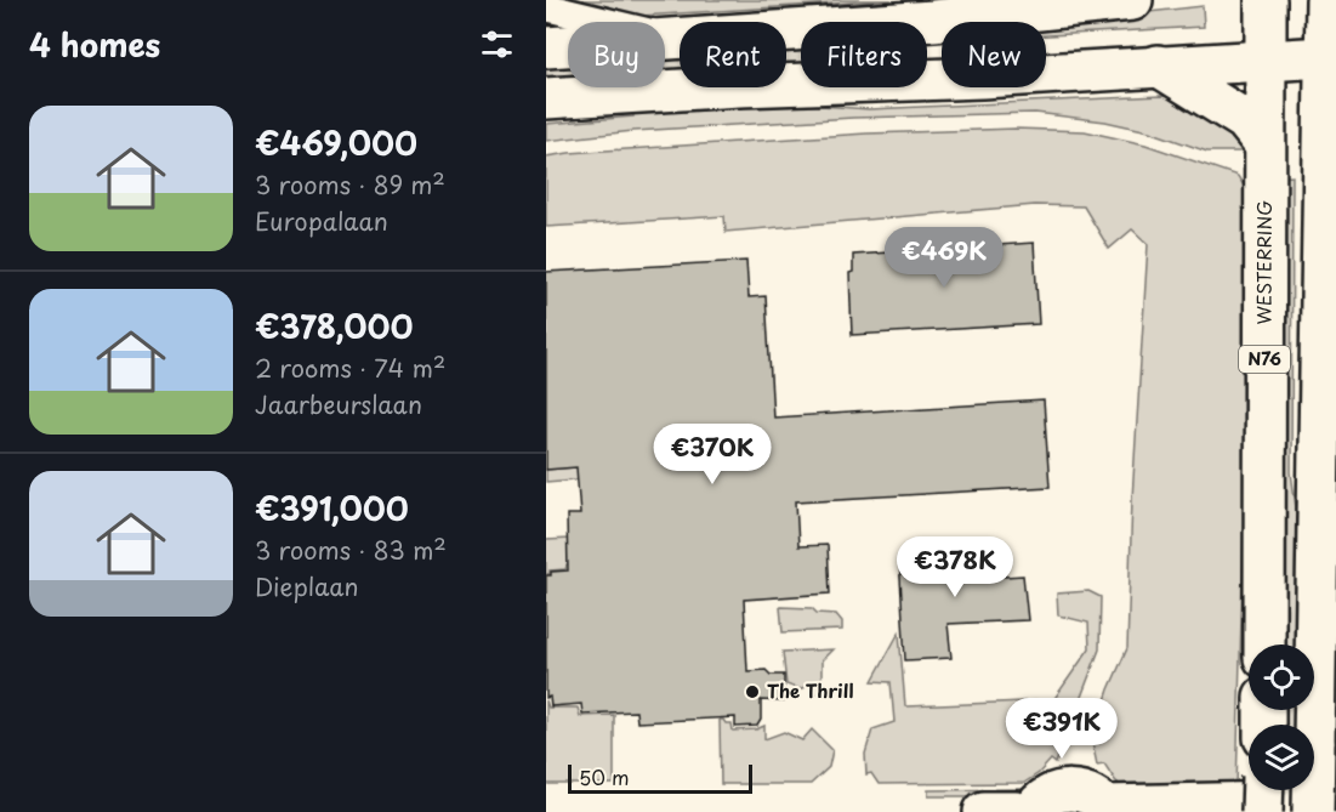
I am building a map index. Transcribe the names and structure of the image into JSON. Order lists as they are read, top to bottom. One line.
{"streets":{"main road":["WESTERRING","N76"]},"places":["The Thrill"],"scale_bar":"50 m","page":{"heading":"4 homes","chip":["Buy","Rent","Filters","New"],"list":[{"name":"€469,000","note":"3 rooms · 89 m² · Europalaan"},{"name":"€378,000","note":"2 rooms · 74 m² · Jaarbeurslaan"},{"name":"€391,000","note":"3 rooms · 83 m² · Dieplaan"}],"price":["€469K","€370K","€378K","€391K"],"scale":"50 m"}}
